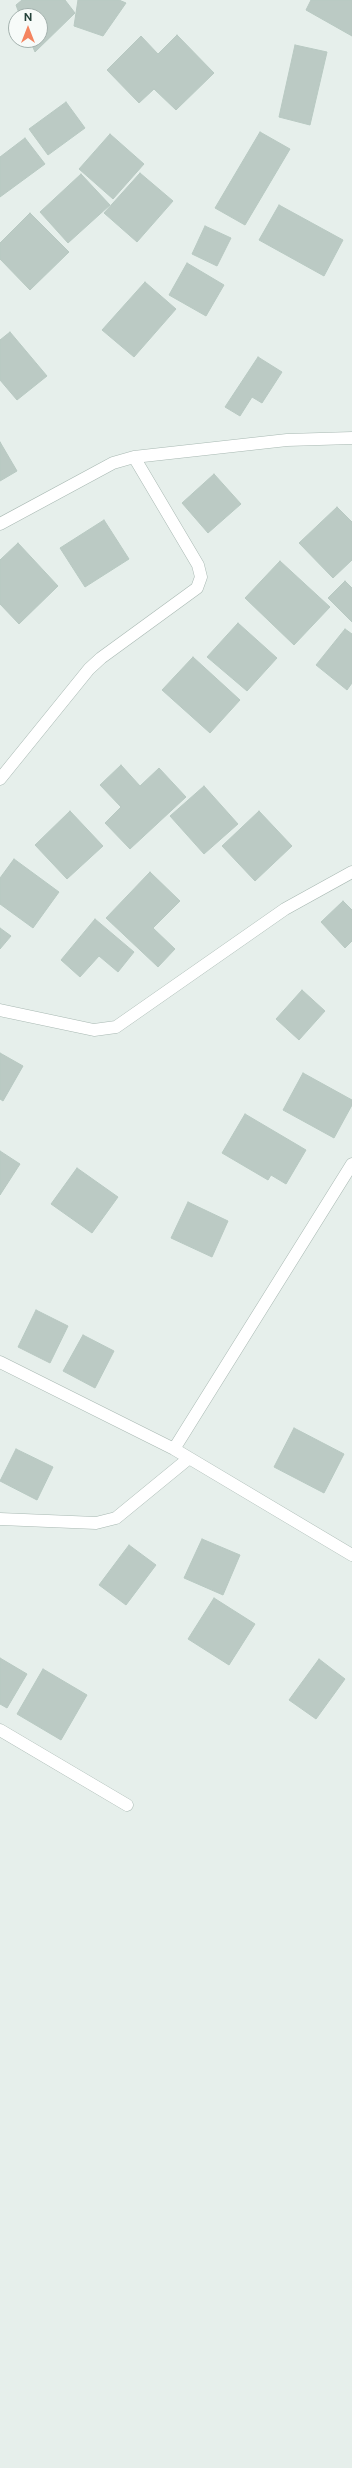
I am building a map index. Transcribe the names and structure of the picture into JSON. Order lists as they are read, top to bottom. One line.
{"north":"top"}
